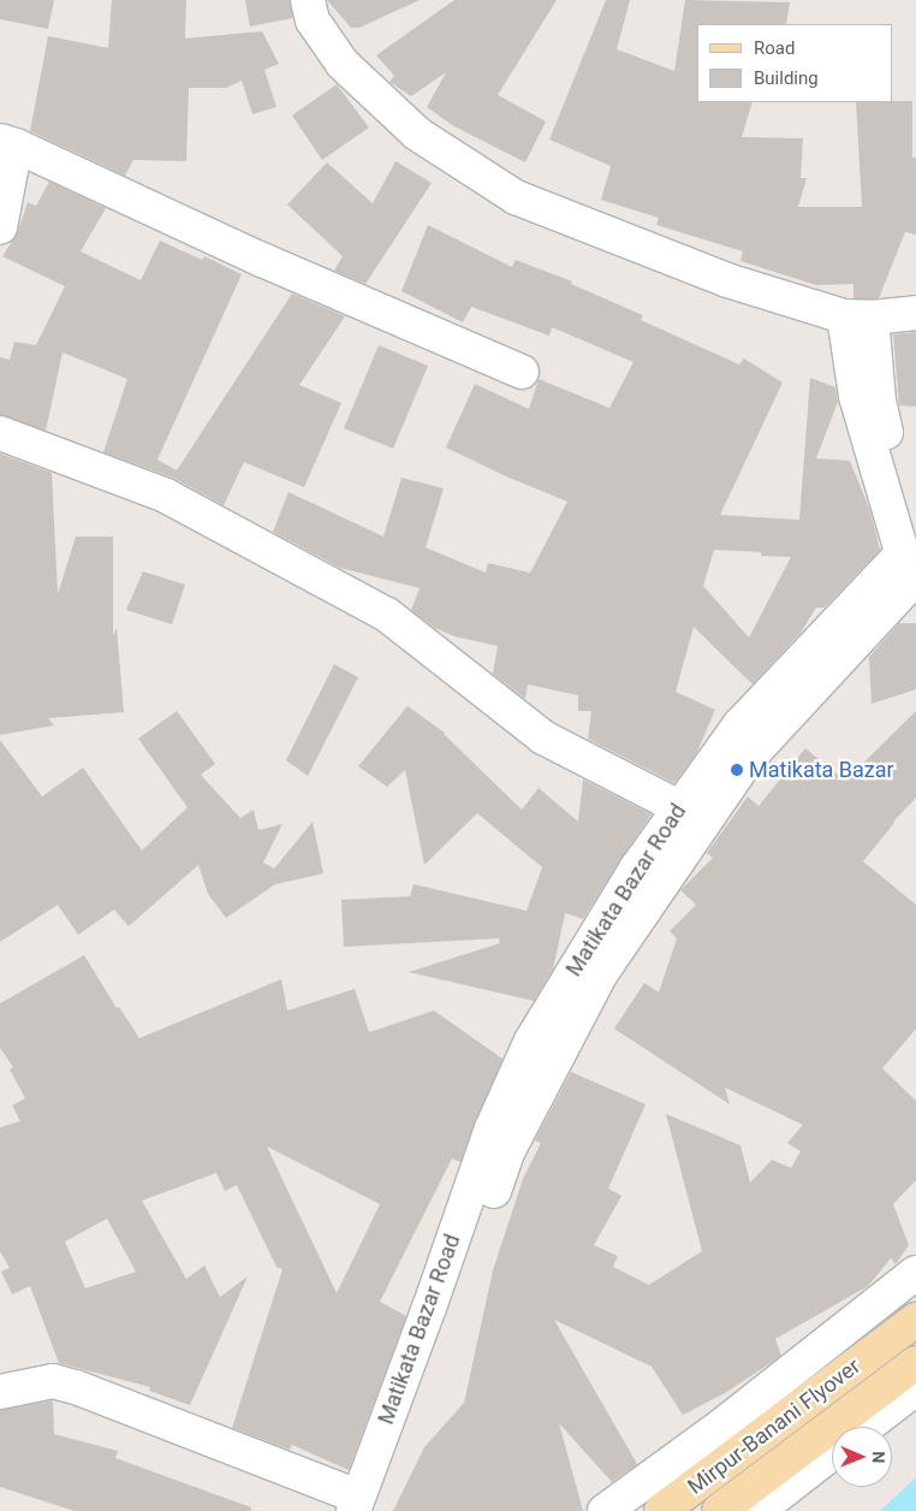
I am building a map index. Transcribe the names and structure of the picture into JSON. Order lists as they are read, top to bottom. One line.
{"streets":{"main road":["Mirpur-Banani Flyover"],"street":["Matikata Bazar Road"]},"places":["Matikata Bazar"],"legend":["Road","Building"],"north":"right"}
